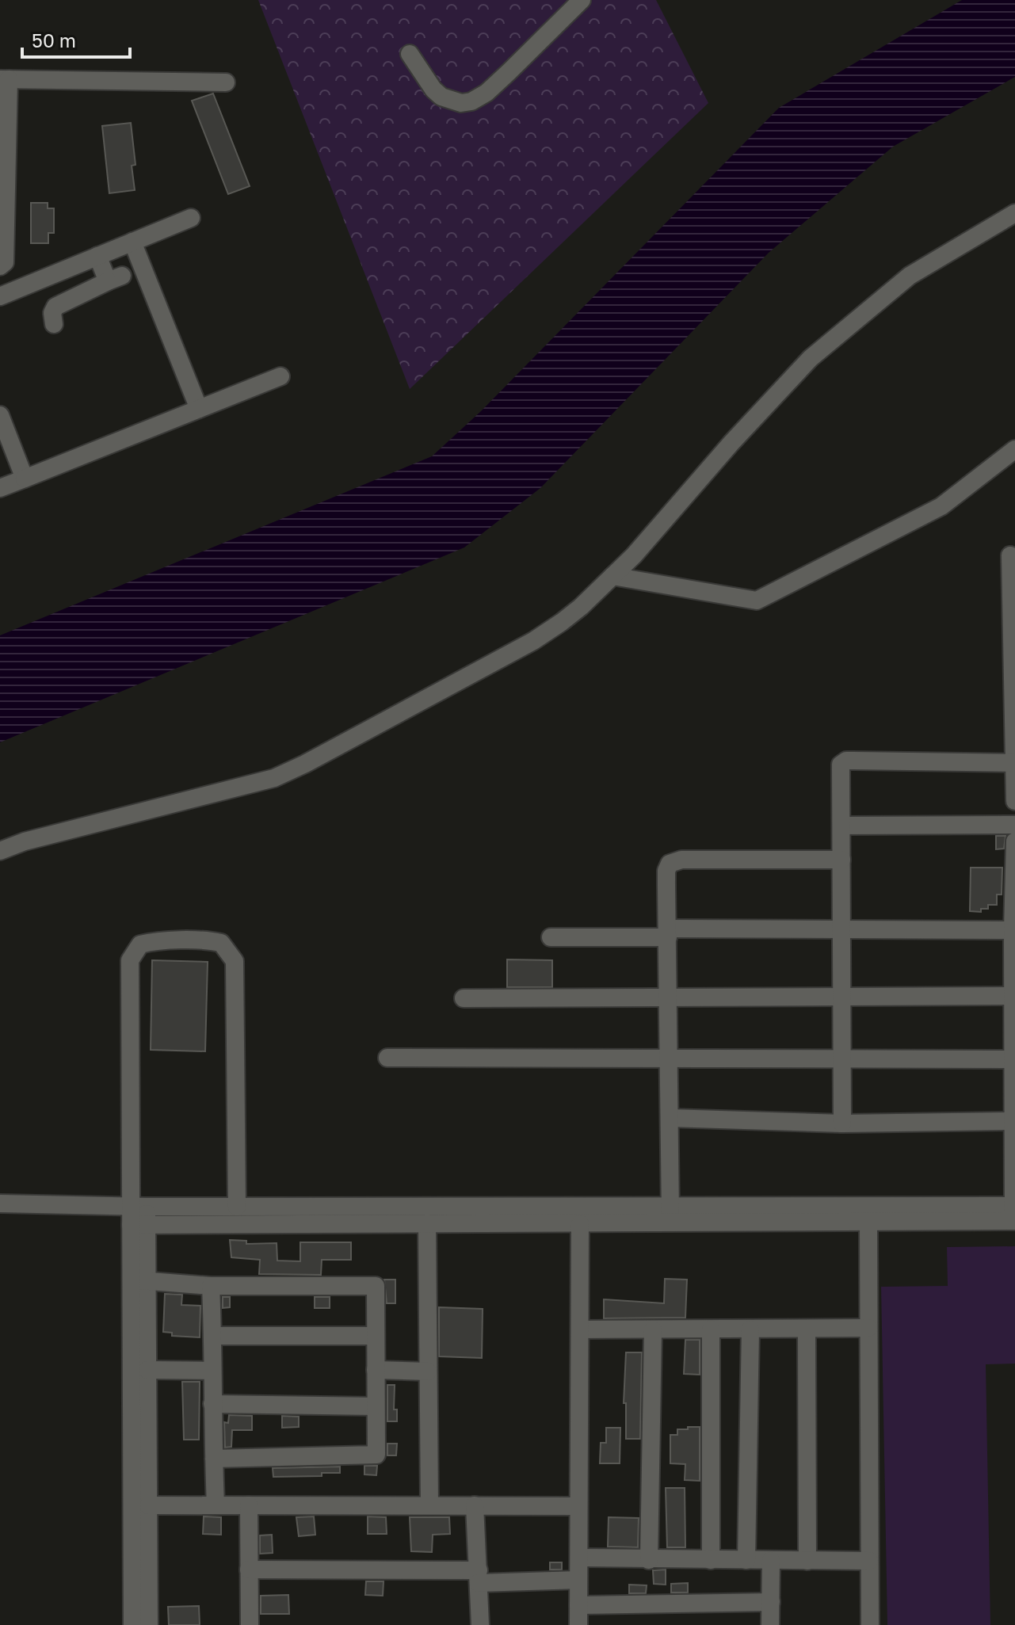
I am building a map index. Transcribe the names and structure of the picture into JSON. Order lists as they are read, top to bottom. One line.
{"scale_bar":"50 m"}
